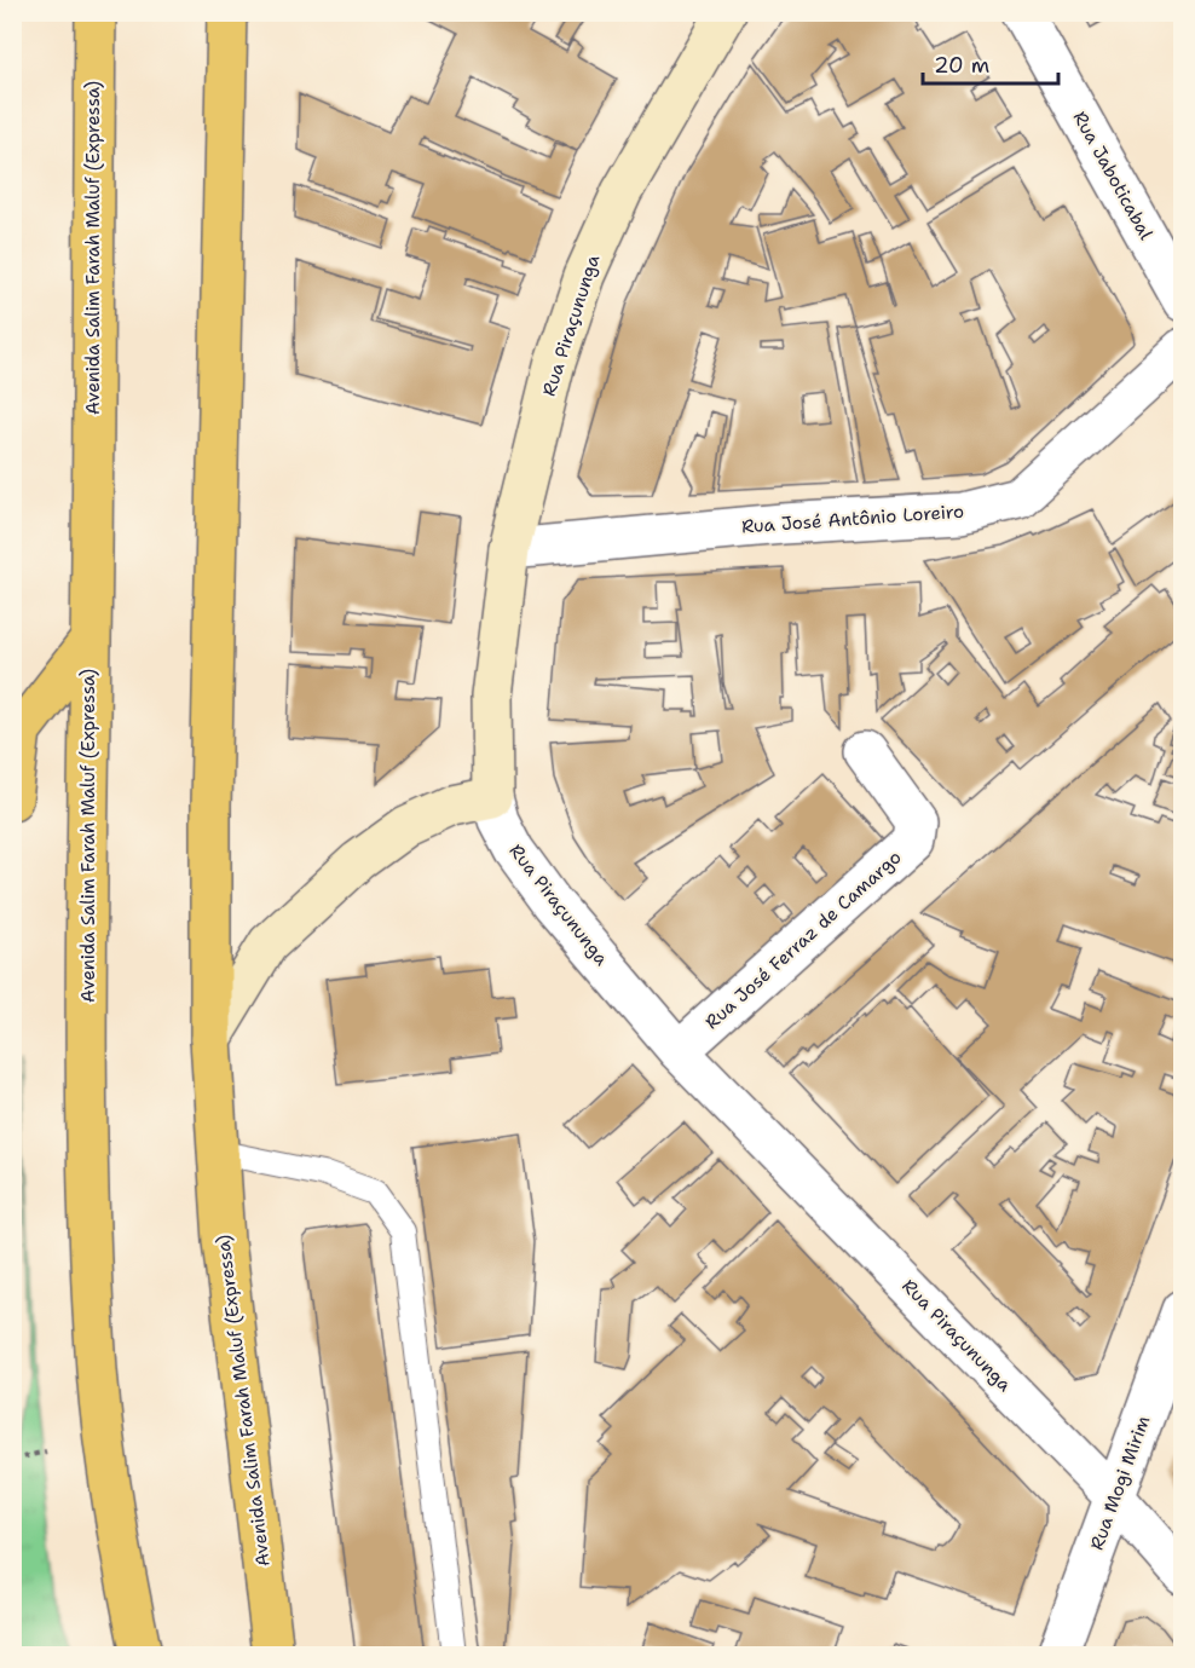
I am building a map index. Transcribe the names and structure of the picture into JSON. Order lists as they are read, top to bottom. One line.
{"streets":{"highway":["Avenida Salim Farah Maluf (Expressa)"],"main road":["Rua Piraçununga"],"street":["Rua Jaboticabal","Rua José Antônio Loreiro","Rua José Ferraz de Camargo","Rua Mogi Mirim"]},"crossings":[["Rua Piraçununga","Rua José Antônio Loreiro"],["Rua Piraçununga","Rua José Ferraz de Camargo"],["Rua Piraçununga","Rua Mogi Mirim"]],"scale_bar":"20 m"}
